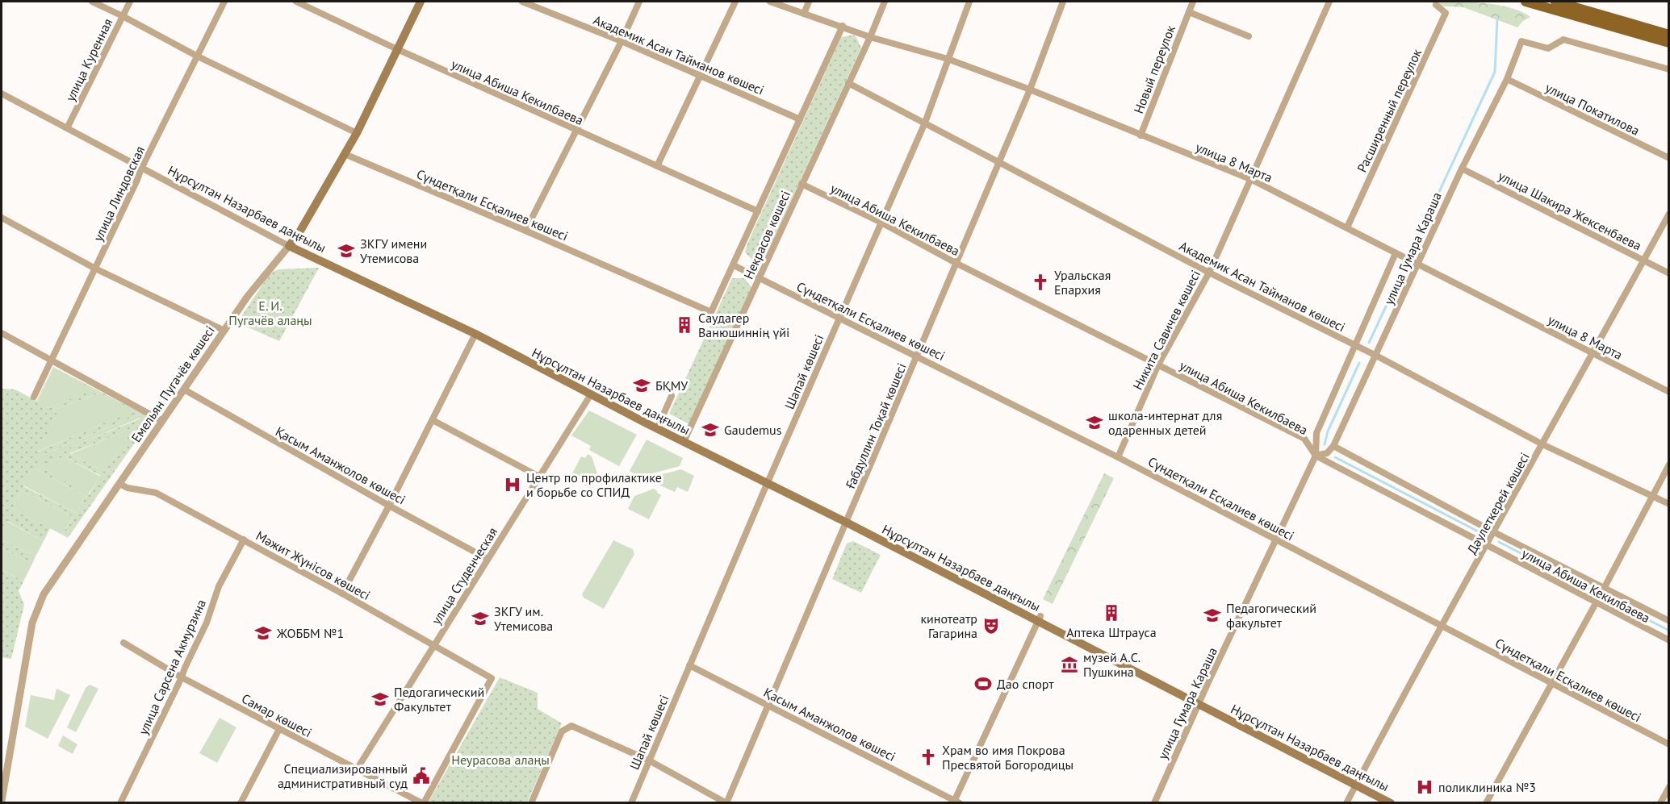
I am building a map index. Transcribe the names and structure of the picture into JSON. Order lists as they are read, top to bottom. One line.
{"streets":{"main road":["Нұрсұлтан Назарбаев даңғылы","Емельян Пугачёв көшесі"],"street":["Академик Асан Тайманов көшесі","улица Куренная","Новый переулок","улица Абиша Кекилбаева","улица Покатилова","Расширенный переулок","улица 8 Марта","улица Линдовская","Сүндетқали Есқалиев көшесі","улица Шакира Жексенбаева","Некрасов көшесі","улица Гумара Караша","Никита Савичев көшесі","Шапай көшесі","Ғабдуллин Тоқай көшесі","Қасым Аманжолов көшесі","Дәулеткерей көшесі","Мәжит Жүнісов көшесі","улица Студенческая","улица Сарсена Акмурзина","Самар көшесі"]},"crossings":[["Академик Асан Тайманов көшесі","Некрасов көшесі"],["Академик Асан Тайманов көшесі","улица Гумара Караша"],["Академик Асан Тайманов көшесі","Никита Савичев көшесі"],["Академик Асан Тайманов көшесі","Шапай көшесі"],["Академик Асан Тайманов көшесі","Ғабдуллин Тоқай көшесі"],["Академик Асан Тайманов көшесі","Дәулеткерей көшесі"],["улица Куренная","Нұрсұлтан Назарбаев даңғылы"],["Новый переулок","улица 8 Марта"],["улица Абиша Кекилбаева","Некрасов көшесі"],["улица Абиша Кекилбаева","улица Гумара Караша"],["улица Абиша Кекилбаева","Никита Савичев көшесі"],["улица Абиша Кекилбаева","Шапай көшесі"],["улица Абиша Кекилбаева","Емельян Пугачёв көшесі"],["улица Абиша Кекилбаева","Ғабдуллин Тоқай көшесі"],["улица Абиша Кекилбаева","Дәулеткерей көшесі"],["улица Покатилова","улица Гумара Караша"],["Расширенный переулок","улица 8 Марта"],["улица 8 Марта","Некрасов көшесі"],["улица 8 Марта","улица Гумара Караша"],["улица 8 Марта","Никита Савичев көшесі"],["улица 8 Марта","Шапай көшесі"],["улица 8 Марта","Ғабдуллин Тоқай көшесі"],["улица 8 Марта","Дәулеткерей көшесі"],["улица Линдовская","Нұрсұлтан Назарбаев даңғылы"],["Сүндетқали Есқалиев көшесі","Некрасов көшесі"],["Сүндетқали Есқалиев көшесі","улица Гумара Караша"],["Сүндетқали Есқалиев көшесі","Никита Савичев көшесі"],["Сүндетқали Есқалиев көшесі","Шапай көшесі"],["Сүндетқали Есқалиев көшесі","Емельян Пугачёв көшесі"],["Сүндетқали Есқалиев көшесі","Ғабдуллин Тоқай көшесі"],["Сүндетқали Есқалиев көшесі","Дәулеткерей көшесі"],["Нұрсұлтан Назарбаев даңғылы","Некрасов көшесі"],["Нұрсұлтан Назарбаев даңғылы","улица Гумара Караша"],["Нұрсұлтан Назарбаев даңғылы","Шапай көшесі"],["Нұрсұлтан Назарбаев даңғылы","Емельян Пугачёв көшесі"],["Нұрсұлтан Назарбаев даңғылы","Ғабдуллин Тоқай көшесі"],["Нұрсұлтан Назарбаев даңғылы","Дәулеткерей көшесі"],["Нұрсұлтан Назарбаев даңғылы","улица Студенческая"],["улица Шакира Жексенбаева","улица Гумара Караша"],["улица Шакира Жексенбаева","Дәулеткерей көшесі"],["Шапай көшесі","Қасым Аманжолов көшесі"],["Емельян Пугачёв көшесі","Қасым Аманжолов көшесі"],["Емельян Пугачёв көшесі","Мәжит Жүнісов көшесі"],["Ғабдуллин Тоқай көшесі","Қасым Аманжолов көшесі"],["Қасым Аманжолов көшесі","улица Студенческая"],["Мәжит Жүнісов көшесі","улица Студенческая"],["Мәжит Жүнісов көшесі","улица Сарсена Акмурзина"],["Мәжит Жүнісов көшесі","Самар көшесі"],["улица Студенческая","Самар көшесі"],["улица Сарсена Акмурзина","Самар көшесі"]],"parks":["Е. И. Пугачёв алаңы","Неурасова алаңы"],"places":{"school or university":["ЗКГУ имени Утемисова","БҚМУ","школа-интернат для одаренных детей","Gaudemus","Педагогический факультет","ЗКГУ им. Утемисова","ЖОББМ №1","Педогагический Факультет"],"church":["Уральская Епархия","Храм во имя Покрова Пресвятой Богородицы"],"building":["Саудагер Ванюшиннің үйі","Аптека Штрауса"],"hospital":["Центр по профилактике и борьбе со СПИД","поликлиника №3"],"theatre":["кинотеатр Гагарина"],"museum":["музей А.С. Пушкина"],"sports":["Дао спорт"],"public building":["Специализированный административный суд"]}}
